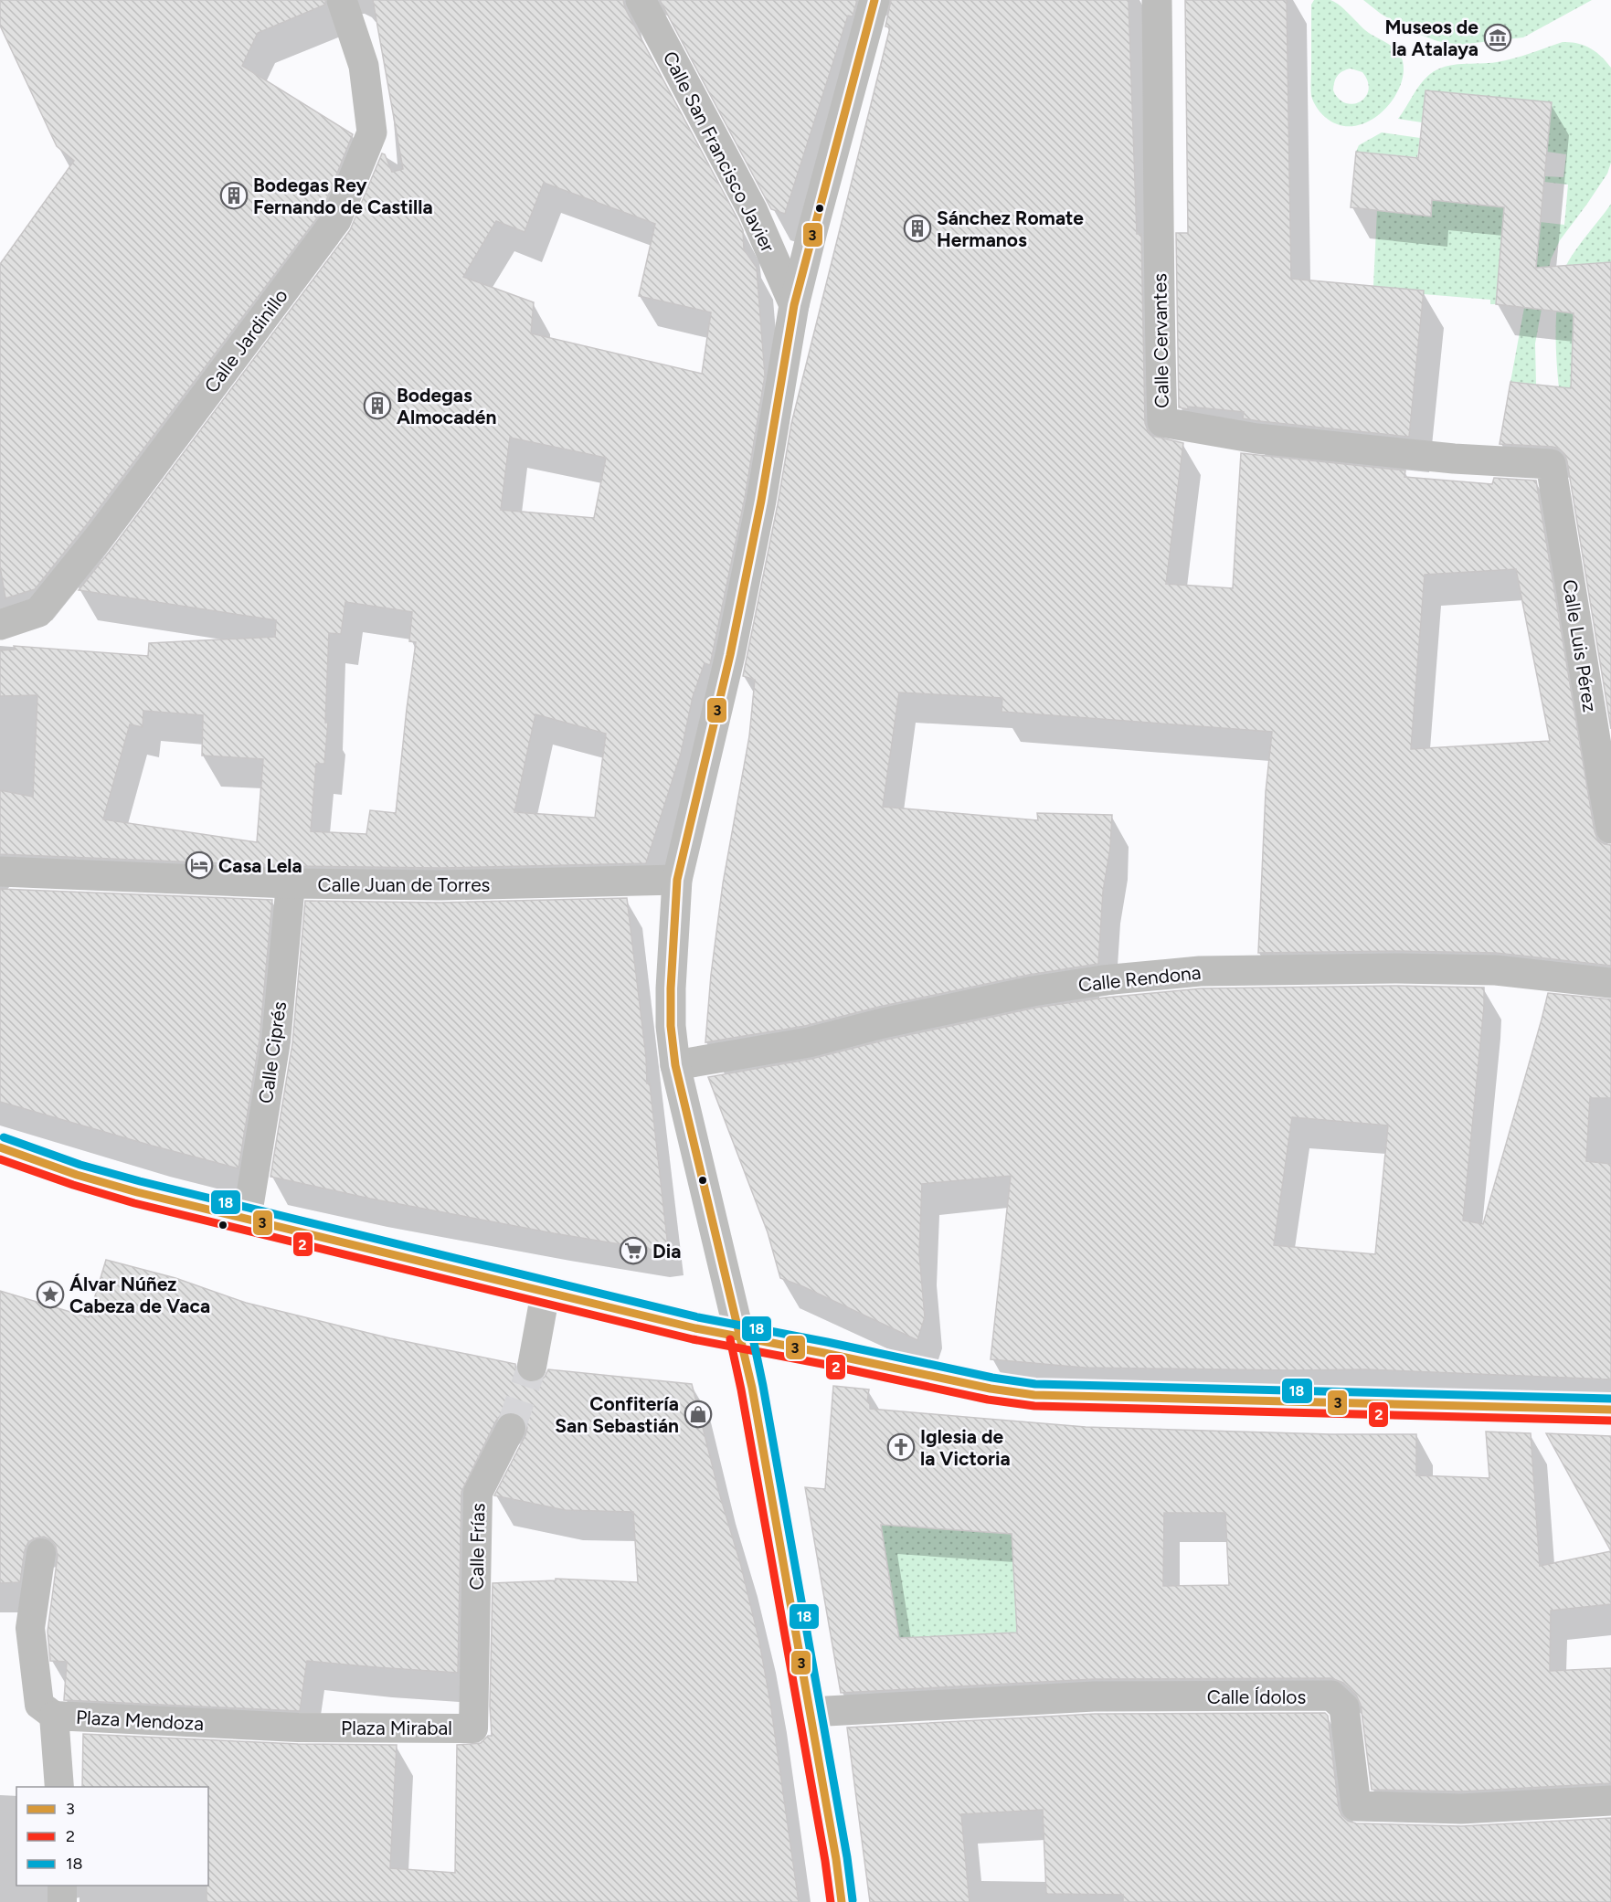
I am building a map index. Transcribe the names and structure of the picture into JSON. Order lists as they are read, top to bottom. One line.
{"streets":{"street":["Calle San Francisco Javier","Calle Jardinillo","Calle Cervantes","Calle Luis Pérez","Calle Juan de Torres","Calle Rendona","Calle Ciprés","Calle Frías","Calle Ídolos","Plaza Mendoza","Plaza Mirabal"]},"crossings":[["Calle Cervantes","Calle Luis Pérez"],["Calle Juan de Torres","Calle Ciprés"],["Calle Frías","Plaza Mirabal"],["Plaza Mendoza","Plaza Mirabal"]],"places":{"museum":["Museos de la Atalaya"],"building":["Bodegas Rey Fernando de Castilla","Sánchez Romate Hermanos","Bodegas Almocadén"],"hotel":["Casa Lela"],"supermarket":["Dia"],"place":["Álvar Núñez Cabeza de Vaca"],"shop":["Confitería San Sebastián"],"church":["Iglesia de la Victoria"]},"lines":["transit line 3","transit line 18","transit line 2"],"legend":["3","2","18"]}
